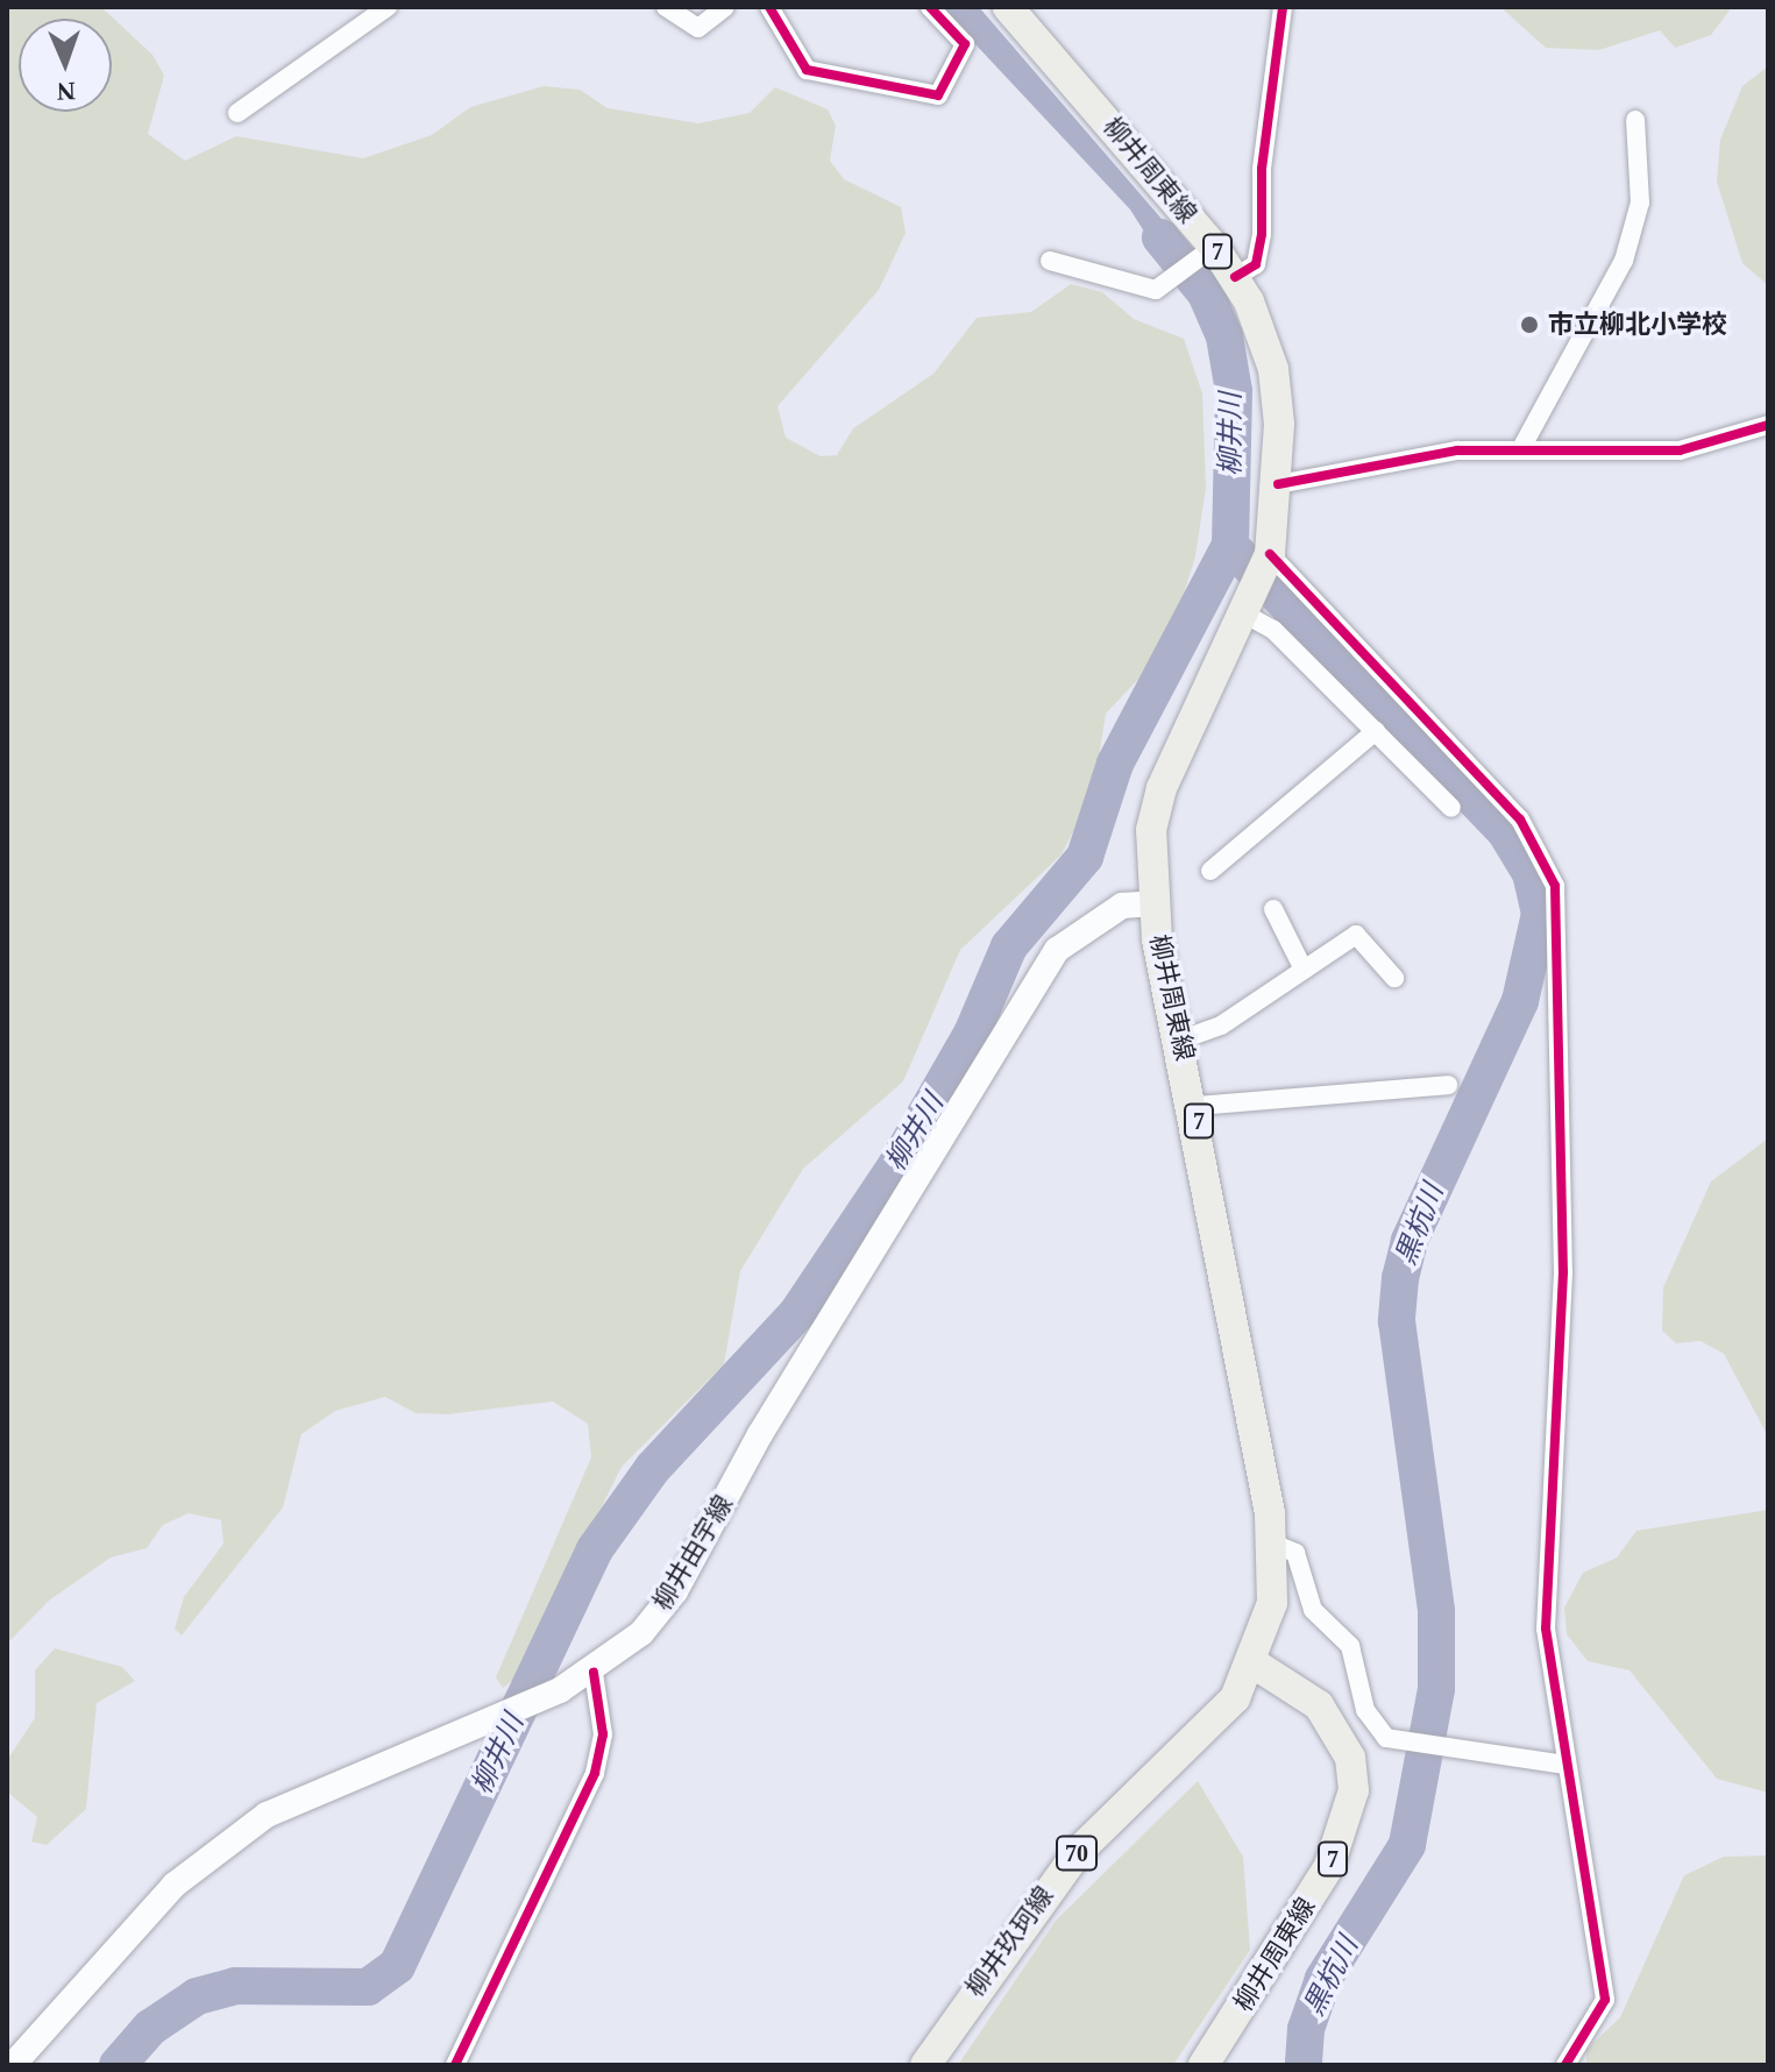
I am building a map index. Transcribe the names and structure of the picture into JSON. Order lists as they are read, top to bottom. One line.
{"streets":{"main road":["柳井周東線","7","柳井由宇線","70","柳井玖珂線"]},"crossings":[["柳井周東線","柳井由宇線"],["柳井周東線","柳井玖珂線"]],"water":["柳井川","黒杭川"],"places":["市立柳北小学校"],"north":"bottom"}
